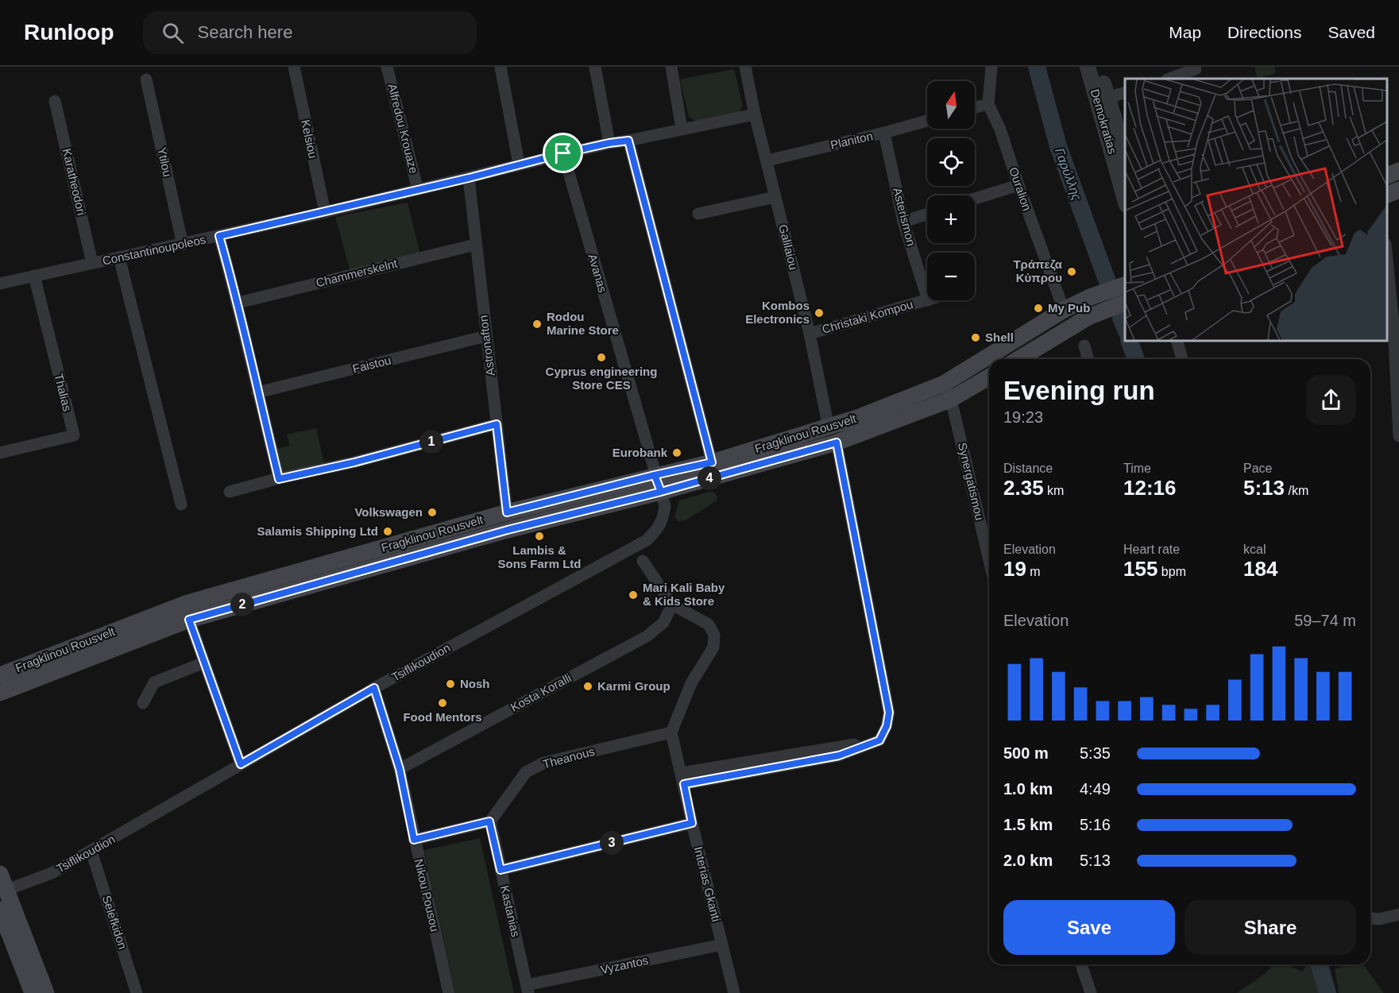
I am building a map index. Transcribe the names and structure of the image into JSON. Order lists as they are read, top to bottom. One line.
{"streets":{"main road":["Fragklinou Rousvelt"],"street":["Demokratias","Alfredou Krouaze","Kelsiou","Planiton","Ytilou","Karatheodori","Ouralion","Asterismon","Galilaiou","Constantinoupoleos","Chammerskelnt","Avanas","Christaki Kompou","Astronafton","Faistou","Thalias","Synergatismou","Tsiflikoudion","Kosta Koralli","Theanous","Interias Gkanti","Nikou Pousou","Kastanias","Selefkidon","Vyzantos"]},"crossings":[["Alfredou Krouaze","Constantinoupoleos"],["Kelsiou","Constantinoupoleos"],["Planiton","Asterismon"],["Planiton","Galilaiou"],["Ytilou","Constantinoupoleos"],["Karatheodori","Constantinoupoleos"],["Ouralion","Fragklinou Rousvelt"],["Galilaiou","Constantinoupoleos"],["Galilaiou","Christaki Kompou"],["Galilaiou","Fragklinou Rousvelt"],["Constantinoupoleos","Avanas"],["Constantinoupoleos","Astronafton"],["Constantinoupoleos","Thalias"],["Chammerskelnt","Astronafton"],["Avanas","Fragklinou Rousvelt"],["Avanas","Tsiflikoudion"],["Astronafton","Faistou"],["Astronafton","Fragklinou Rousvelt"],["Fragklinou Rousvelt","Synergatismou"],["Fragklinou Rousvelt","Tsiflikoudion"],["Tsiflikoudion","Nikou Pousou"],["Tsiflikoudion","Selefkidon"],["Kosta Koralli","Nikou Pousou"],["Theanous","Interias Gkanti"],["Theanous","Kastanias"],["Interias Gkanti","Vyzantos"],["Kastanias","Vyzantos"]],"water":["Γαρύλλης"],"places":["Τράπεζα Κύπρου","My Pub","Kombos Electronics","Rodou Marine Store","Shell","Cyprus engineering Store CES","Eurobank","Volkswagen","Salamis Shipping Ltd","Lambis & Sons Farm Ltd","Mari Kali Baby & Kids Store","Nosh","Karmi Group","Food Mentors"],"north":"top","page":{"header":"Runloop","search":"Search here","nav":["Map","Directions","Saved"],"map_buttons":["+","−"],"heading":["Evening run","19:23"],"pins":["1","4","2","3"],"stats":[["Distance","2.35 km"],["Time","12:16"],["Pace","5:13 /km"],["Elevation","19 m"],["Heart rate","155 bpm"],["kcal","184"]],"chart":["Elevation","59–74 m"],"list":[{"name":"500 m","note":"5:35"},{"name":"1.0 km","note":"4:49"},{"name":"1.5 km","note":"5:16"},{"name":"2.0 km","note":"5:13"}],"buttons":["Save","Share"]}}
